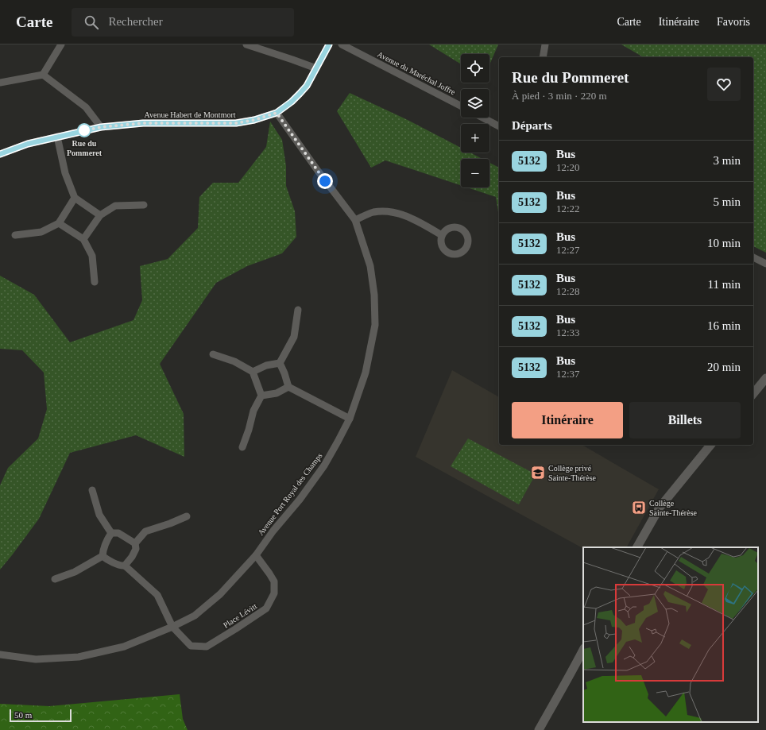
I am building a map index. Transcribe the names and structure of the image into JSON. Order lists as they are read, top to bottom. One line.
{"streets":{"street":["Avenue du Maréchal Joffre","Avenue Habert de Montmort","Avenue Port Royal des Champs","Place Lévitt"]},"crossings":[["Avenue Habert de Montmort","Avenue Port Royal des Champs"],["Avenue Port Royal des Champs","Place Lévitt"]],"places":{"other":["Rue du Pommeret"],"school or university":["Collège privé Sainte-Thérèse"],"bus stop":["Collège Sainte-Thérèse"]},"lines":["bus line 5132"],"scale_bar":"50 m","page":{"header":"Carte","search":"Rechercher","nav":["Carte","Itinéraire","Favoris"],"map_buttons":["+","−"],"heading":[["Rue du Pommeret","À pied · 3 min · 220 m"],"Départs"],"list":[{"mark":"5132","name":"Bus","note":"12:20","value":"3 min"},{"mark":"5132","name":"Bus","note":"12:22","value":"5 min"},{"mark":"5132","name":"Bus","note":"12:27","value":"10 min"},{"mark":"5132","name":"Bus","note":"12:28","value":"11 min"},{"mark":"5132","name":"Bus","note":"12:33","value":"16 min"},{"mark":"5132","name":"Bus","note":"12:37","value":"20 min"}],"buttons":["Itinéraire","Billets"],"scale":"50 m"}}
